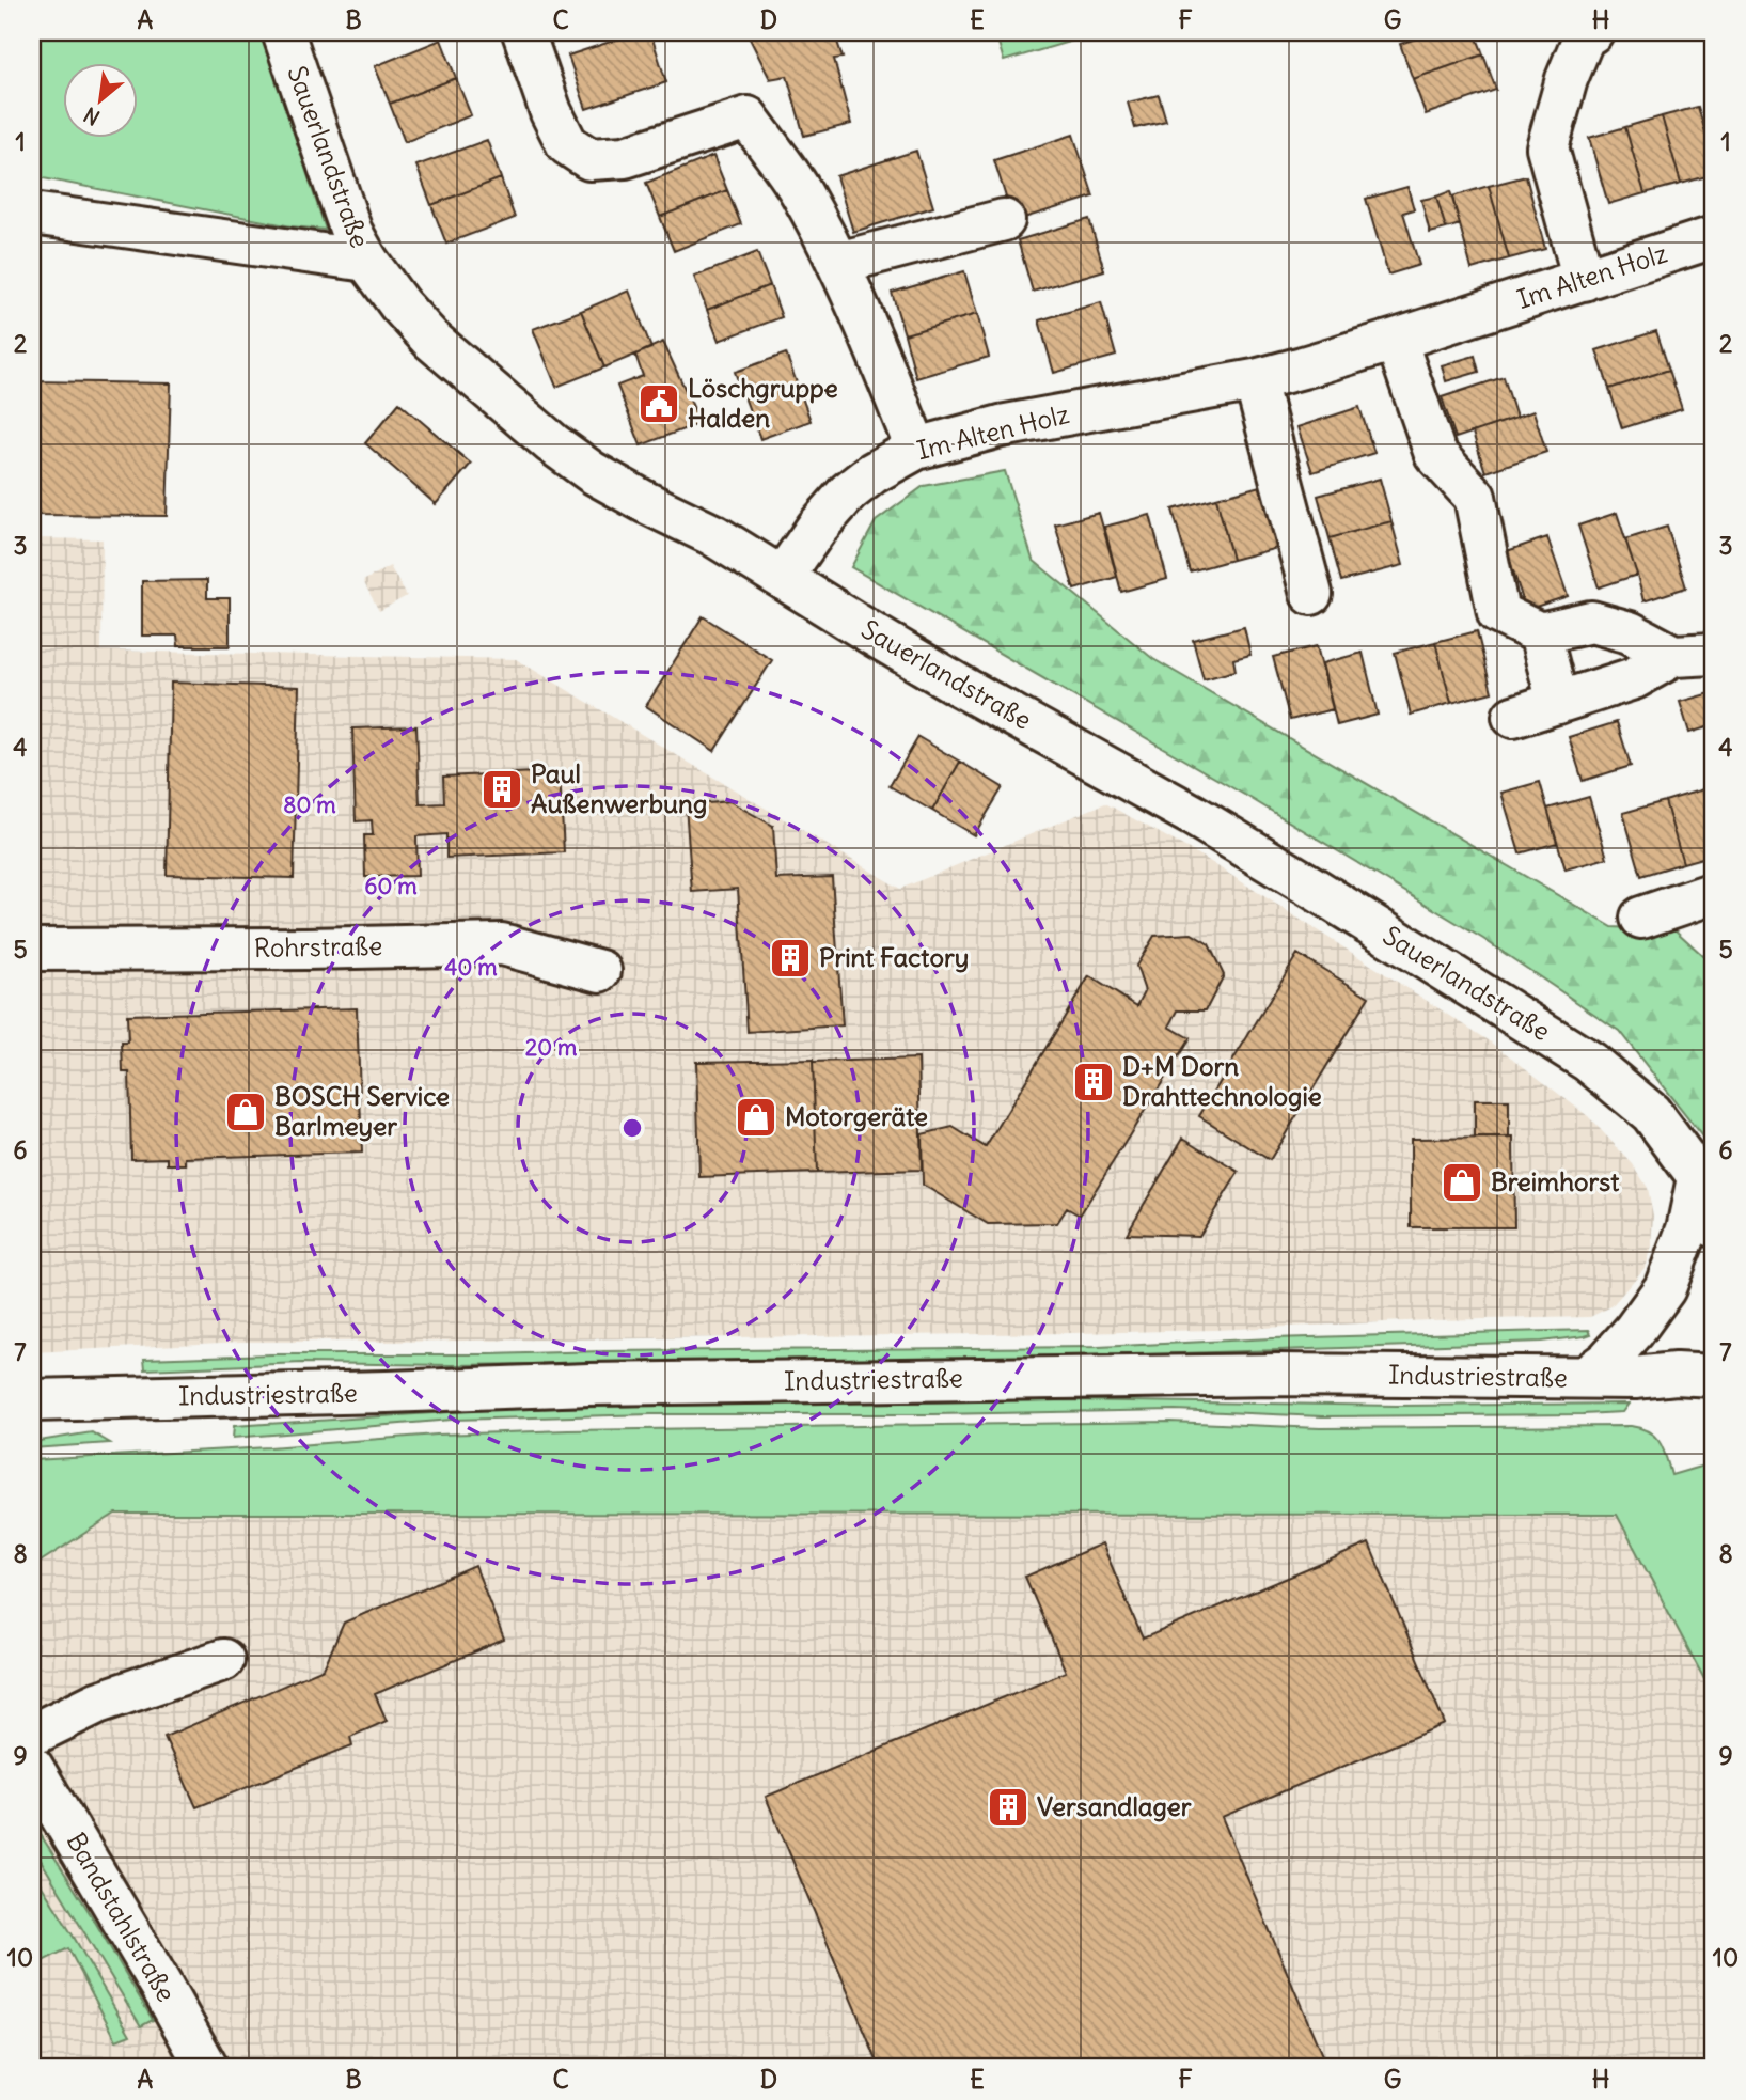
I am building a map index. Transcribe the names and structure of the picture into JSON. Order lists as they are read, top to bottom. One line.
{"streets":{"main road":["Sauerlandstraße","Im Alten Holz","Rohrstraße","Industriestraße","Bandstahlstraße"]},"crossings":[["Sauerlandstraße","Im Alten Holz"]],"places":{"public building":["Löschgruppe Halden"],"building":["Paul Außenwerbung","Print Factory","D+M Dorn Drahttechnologie","Versandlager"],"shop":["BOSCH Service Barlmeyer","Motorgeräte","Breimhorst"]},"north":"bottom left","grid":{"columns":["A","B","C","D","E","F","G","H"],"rows":["1","2","3","4","5","6","7","8","9","10"]},"rings":["80 m","60 m","40 m","20 m"]}
